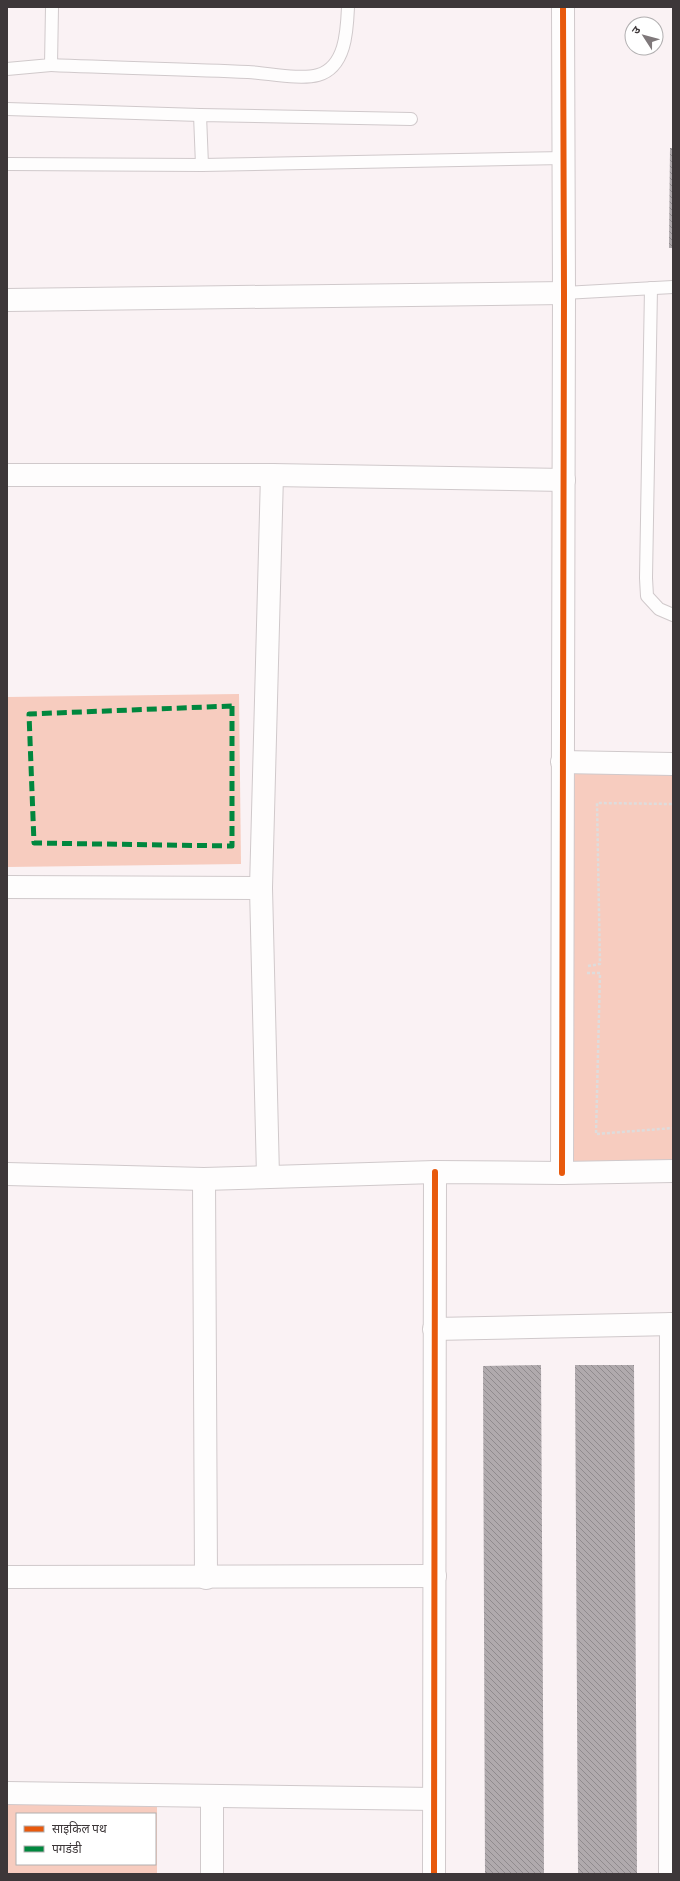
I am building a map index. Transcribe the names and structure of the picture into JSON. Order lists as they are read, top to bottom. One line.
{"legend":["साइकिल पथ","पगडंडी"],"north":"top left"}
